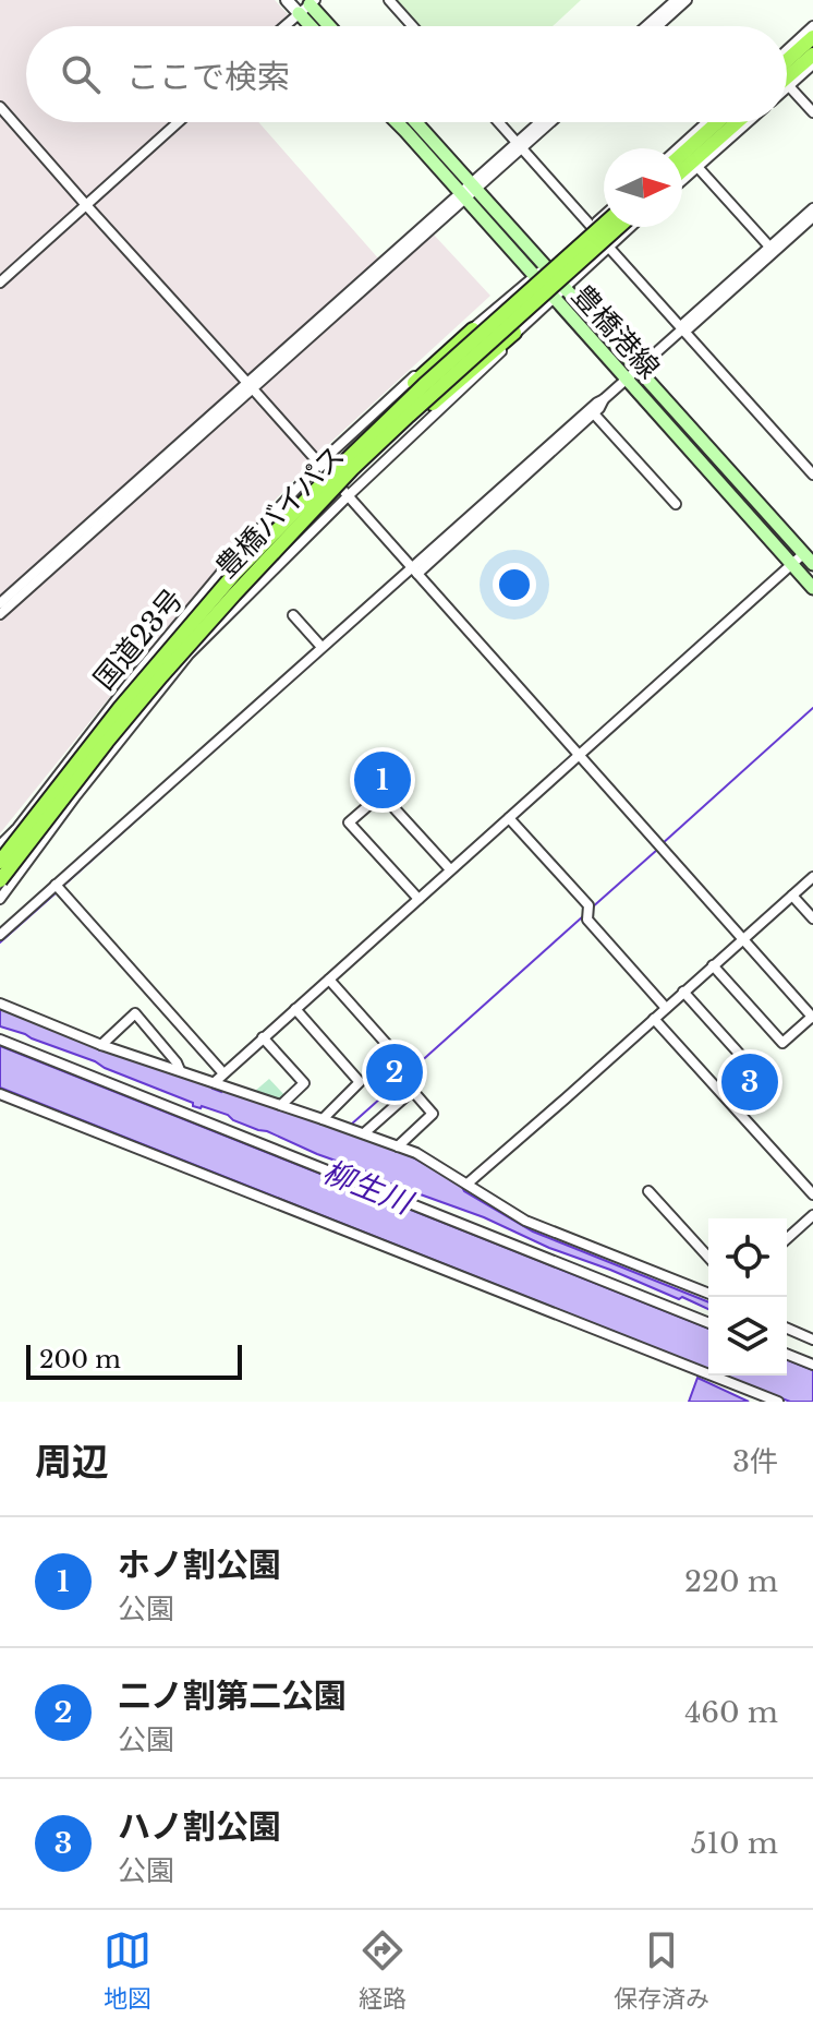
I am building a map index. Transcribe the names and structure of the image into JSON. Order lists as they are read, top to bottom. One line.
{"streets":{"highway":["豊橋バイパス"],"main road":["豊橋港線"],"street":["国道23号"]},"water":["柳生川"],"scale_bar":"200 m","north":"right","page":{"search":"ここで検索","pins":["1","2","3"],"scale":"200 m","heading":["周辺","3件"],"list":[{"mark":"1","name":"ホノ割公園","note":"公園","value":"220 m"},{"mark":"2","name":"二ノ割第二公園","note":"公園","value":"460 m"},{"mark":"3","name":"ハノ割公園","note":"公園","value":"510 m"}],"nav":["地図","経路","保存済み"]}}
